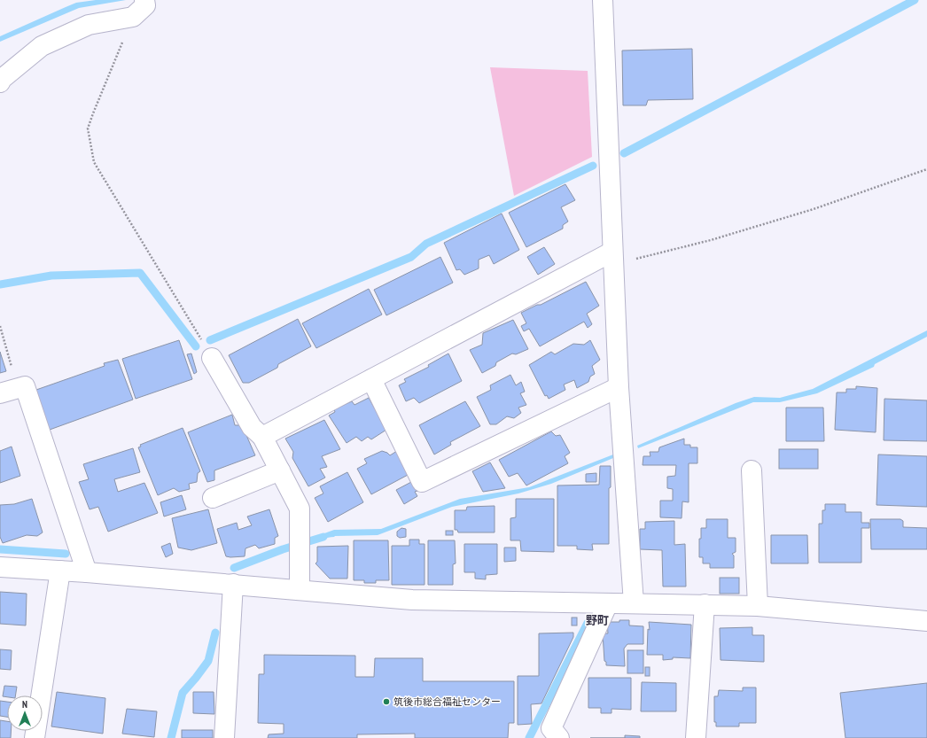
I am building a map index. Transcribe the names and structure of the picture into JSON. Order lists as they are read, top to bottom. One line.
{"districts":["野町"],"places":["筑後市総合福祉センター"],"north":"top"}
